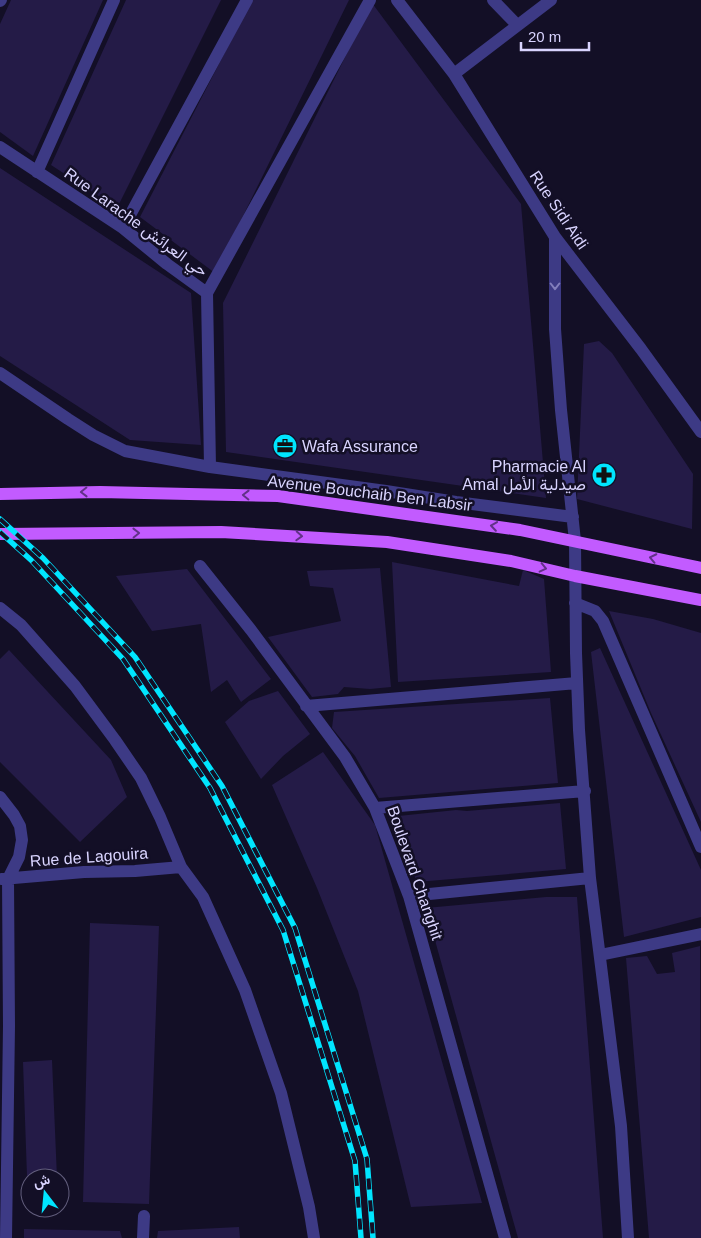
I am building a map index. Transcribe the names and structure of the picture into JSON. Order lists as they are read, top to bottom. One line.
{"streets":{"main road":["Avenue Bouchaib Ben Labsir"],"street":["Rue Sidi Aidi","Rue Larache حي العرائش","Rue de Lagouira","Boulevard Changhit"]},"places":{"office":["Wafa Assurance"],"pharmacy":["Pharmacie Al Amal صيدلية الأمل"]},"scale_bar":"20 m","north":"top"}
